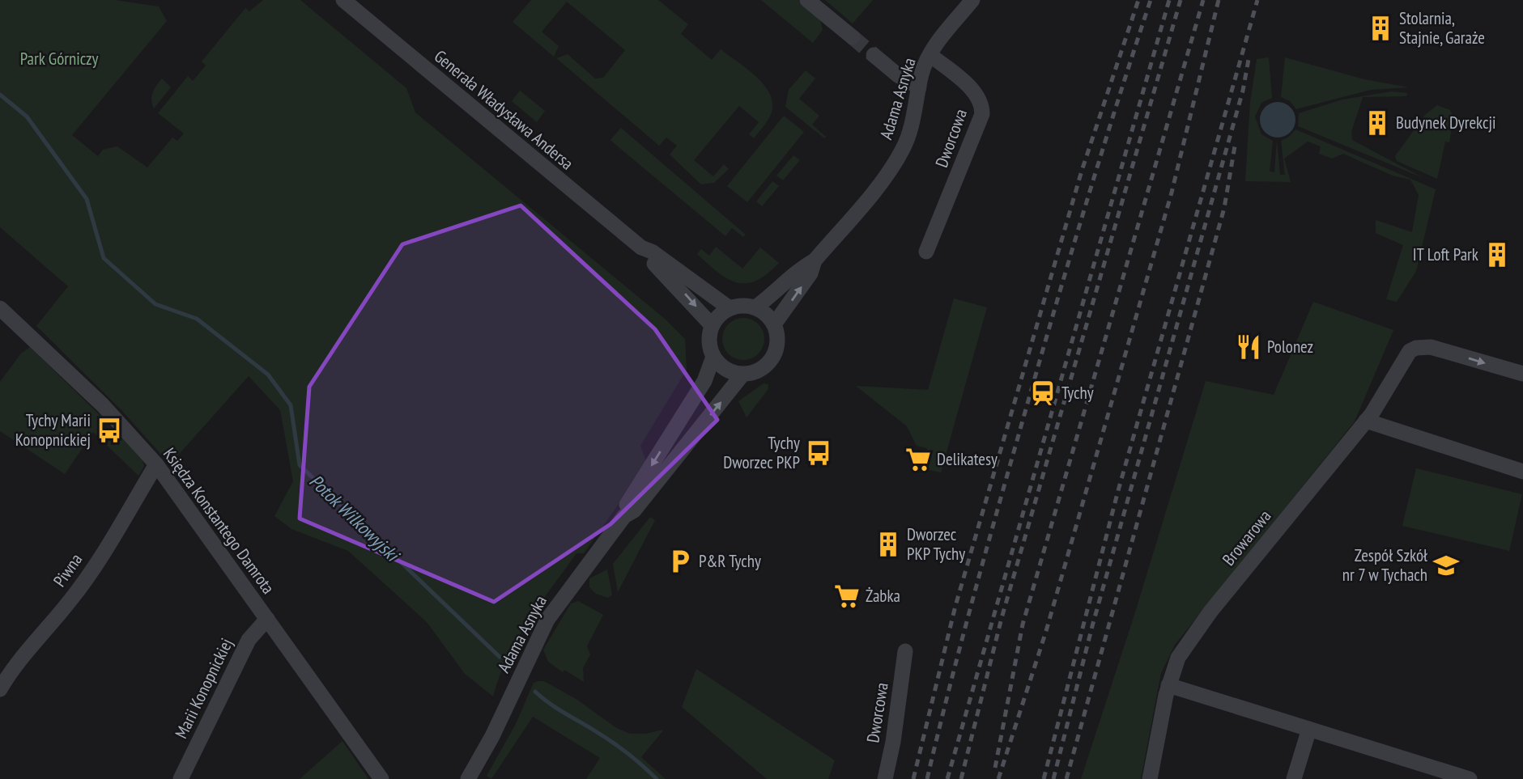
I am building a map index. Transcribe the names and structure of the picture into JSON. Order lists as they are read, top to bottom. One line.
{"streets":{"street":["Adama Asnyka","Generała Władysława Andersa","Dworcowa","Księdza Konstantego Damrota","Browarowa","Piwna","Marii Konopnickiej"]},"crossings":[["Adama Asnyka","Generała Władysława Andersa"],["Adama Asnyka","Dworcowa"],["Księdza Konstantego Damrota","Piwna"],["Księdza Konstantego Damrota","Marii Konopnickiej"]],"water":["Potok Wilkowyjski"],"parks":["Park Górniczy"],"places":{"building":["Stolarnia, Stajnie, Garaże","Budynek Dyrekcji","IT Loft Park","Dworzec PKP Tychy"],"restaurant":["Polonez"],"station":["Tychy"],"bus stop":["Tychy Marii Konopnickiej","Tychy Dworzec PKP"],"supermarket":["Delikatesy","Żabka"],"parking":["P&R Tychy"],"school or university":["Zespół Szkół nr 7 w Tychach"]}}
